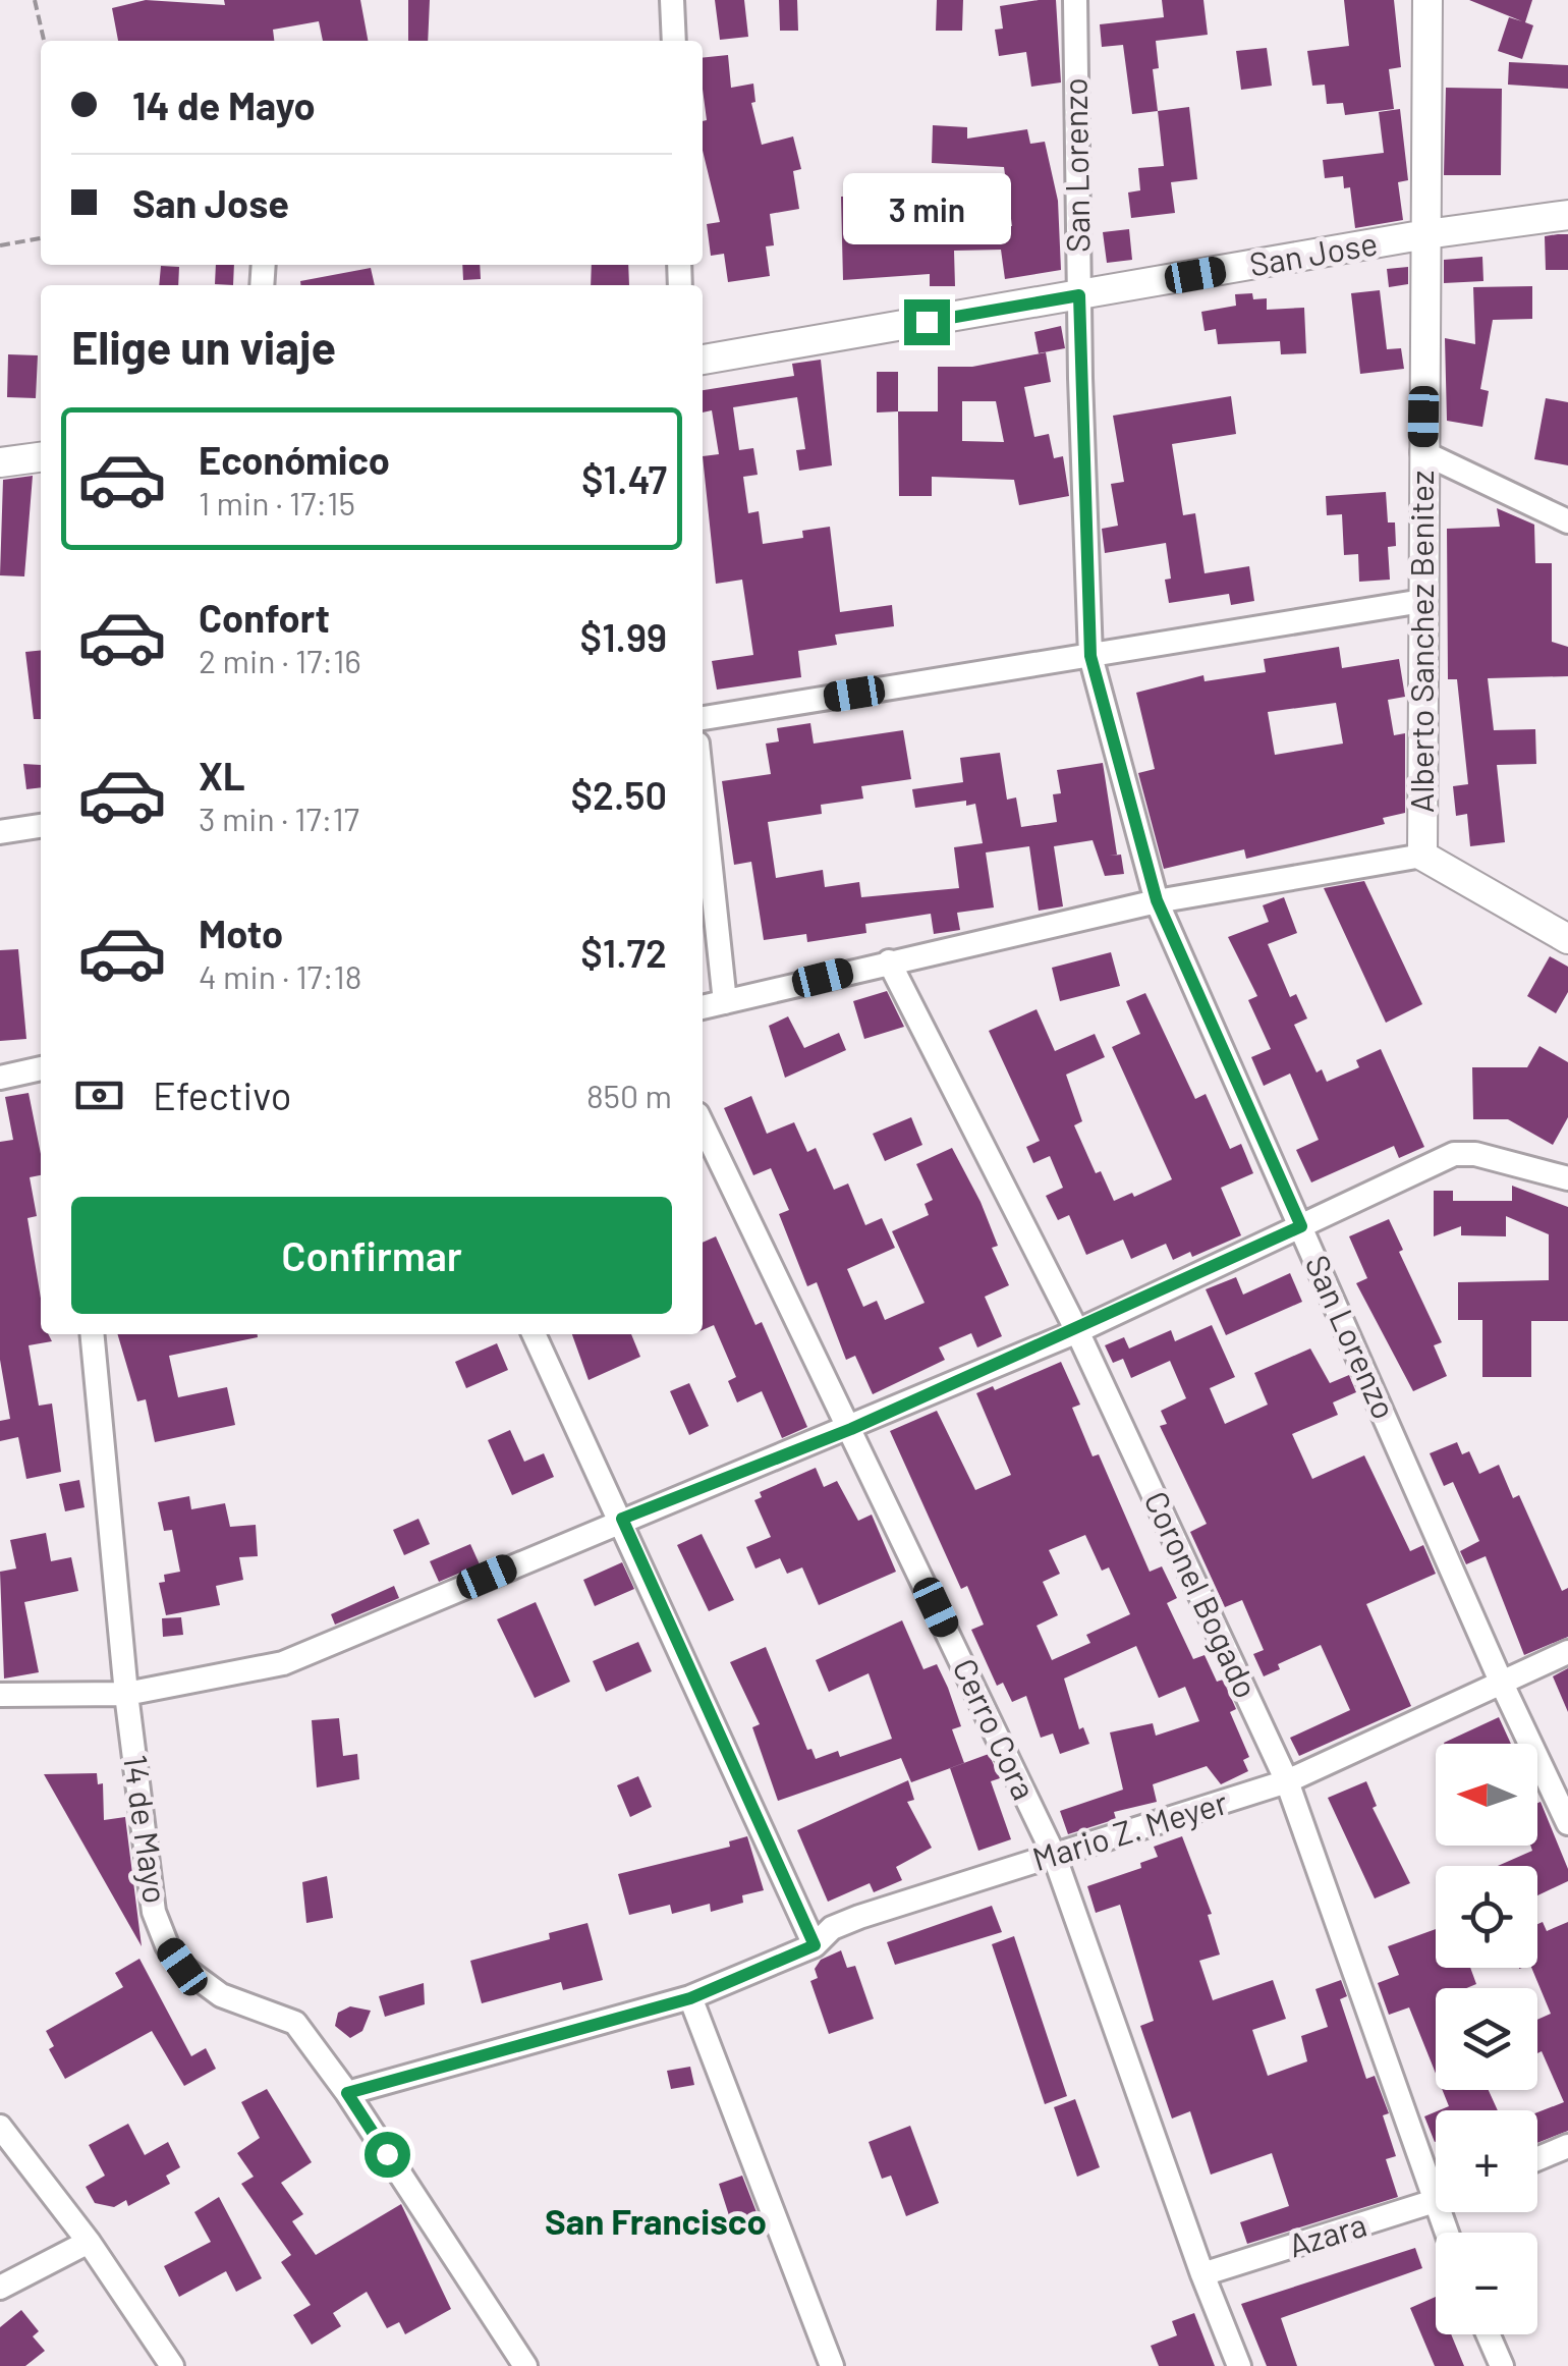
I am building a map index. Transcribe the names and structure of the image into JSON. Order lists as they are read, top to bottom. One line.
{"streets":{"street":["San Lorenzo","San Jose","Alberto Sanchez Benitez","Coronel Bogado","Cerro Cora","14 de Mayo","Mario Z. Meyer","Azara"]},"crossings":[["San Lorenzo","San Jose"],["San Lorenzo","Mario Z. Meyer"],["San Jose","Alberto Sanchez Benitez"],["Coronel Bogado","Mario Z. Meyer"],["Cerro Cora","Mario Z. Meyer"],["Cerro Cora","Azara"],["14 de Mayo","Mario Z. Meyer"]],"districts":["San Francisco"],"north":"left","page":{"banner":["14 de Mayo","San Jose"],"bubble":"3 min","heading":"Elige un viaje","list":[{"name":"Económico","note":"1 min · 17:15","value":"$1.47"},{"name":"Confort","note":"2 min · 17:16","value":"$1.99"},{"name":"XL","note":"3 min · 17:17","value":"$2.50"},{"name":"Moto","note":"4 min · 17:18","value":"$1.72"}],"pay":["Efectivo","850 m"],"buttons":"Confirmar","map_buttons":["+","−"]}}
